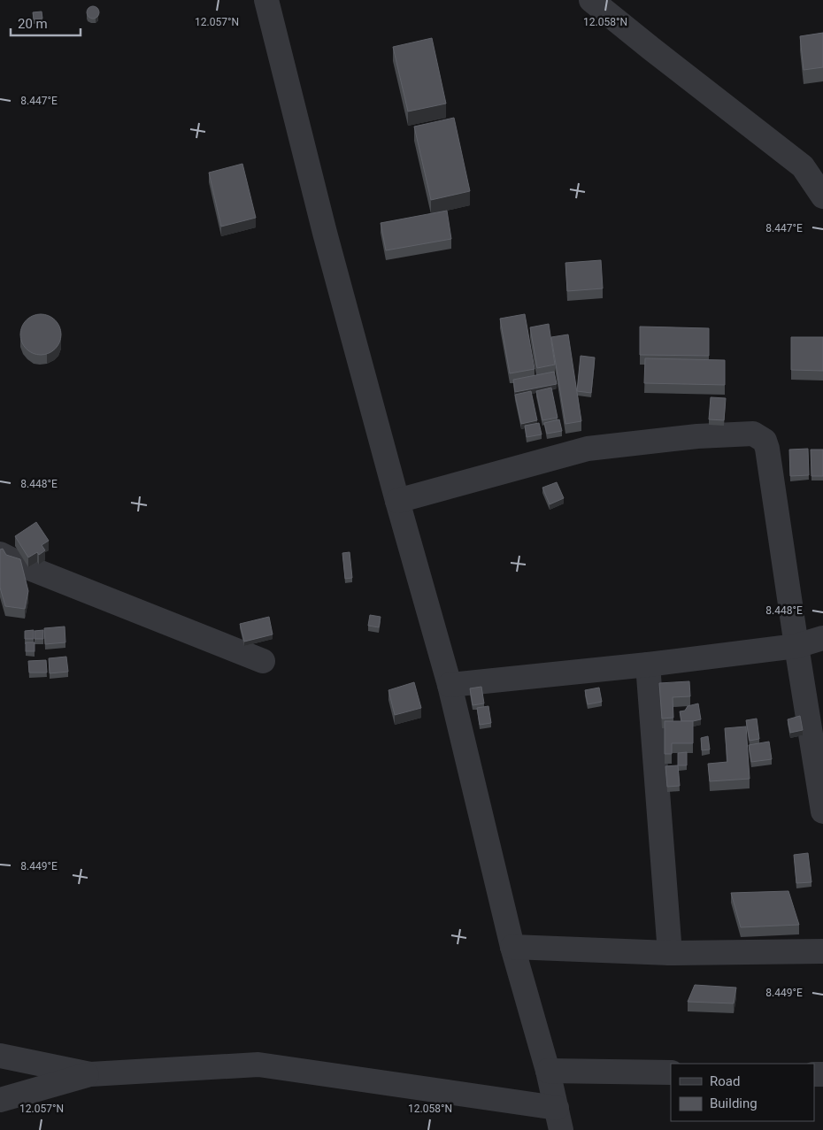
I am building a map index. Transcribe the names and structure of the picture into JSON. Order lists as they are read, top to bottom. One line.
{"legend":["Road","Building"],"scale_bar":"20 m","coordinates":["12.057°N","12.058°N","8.447°E","8.448°E","8.449°E"]}
